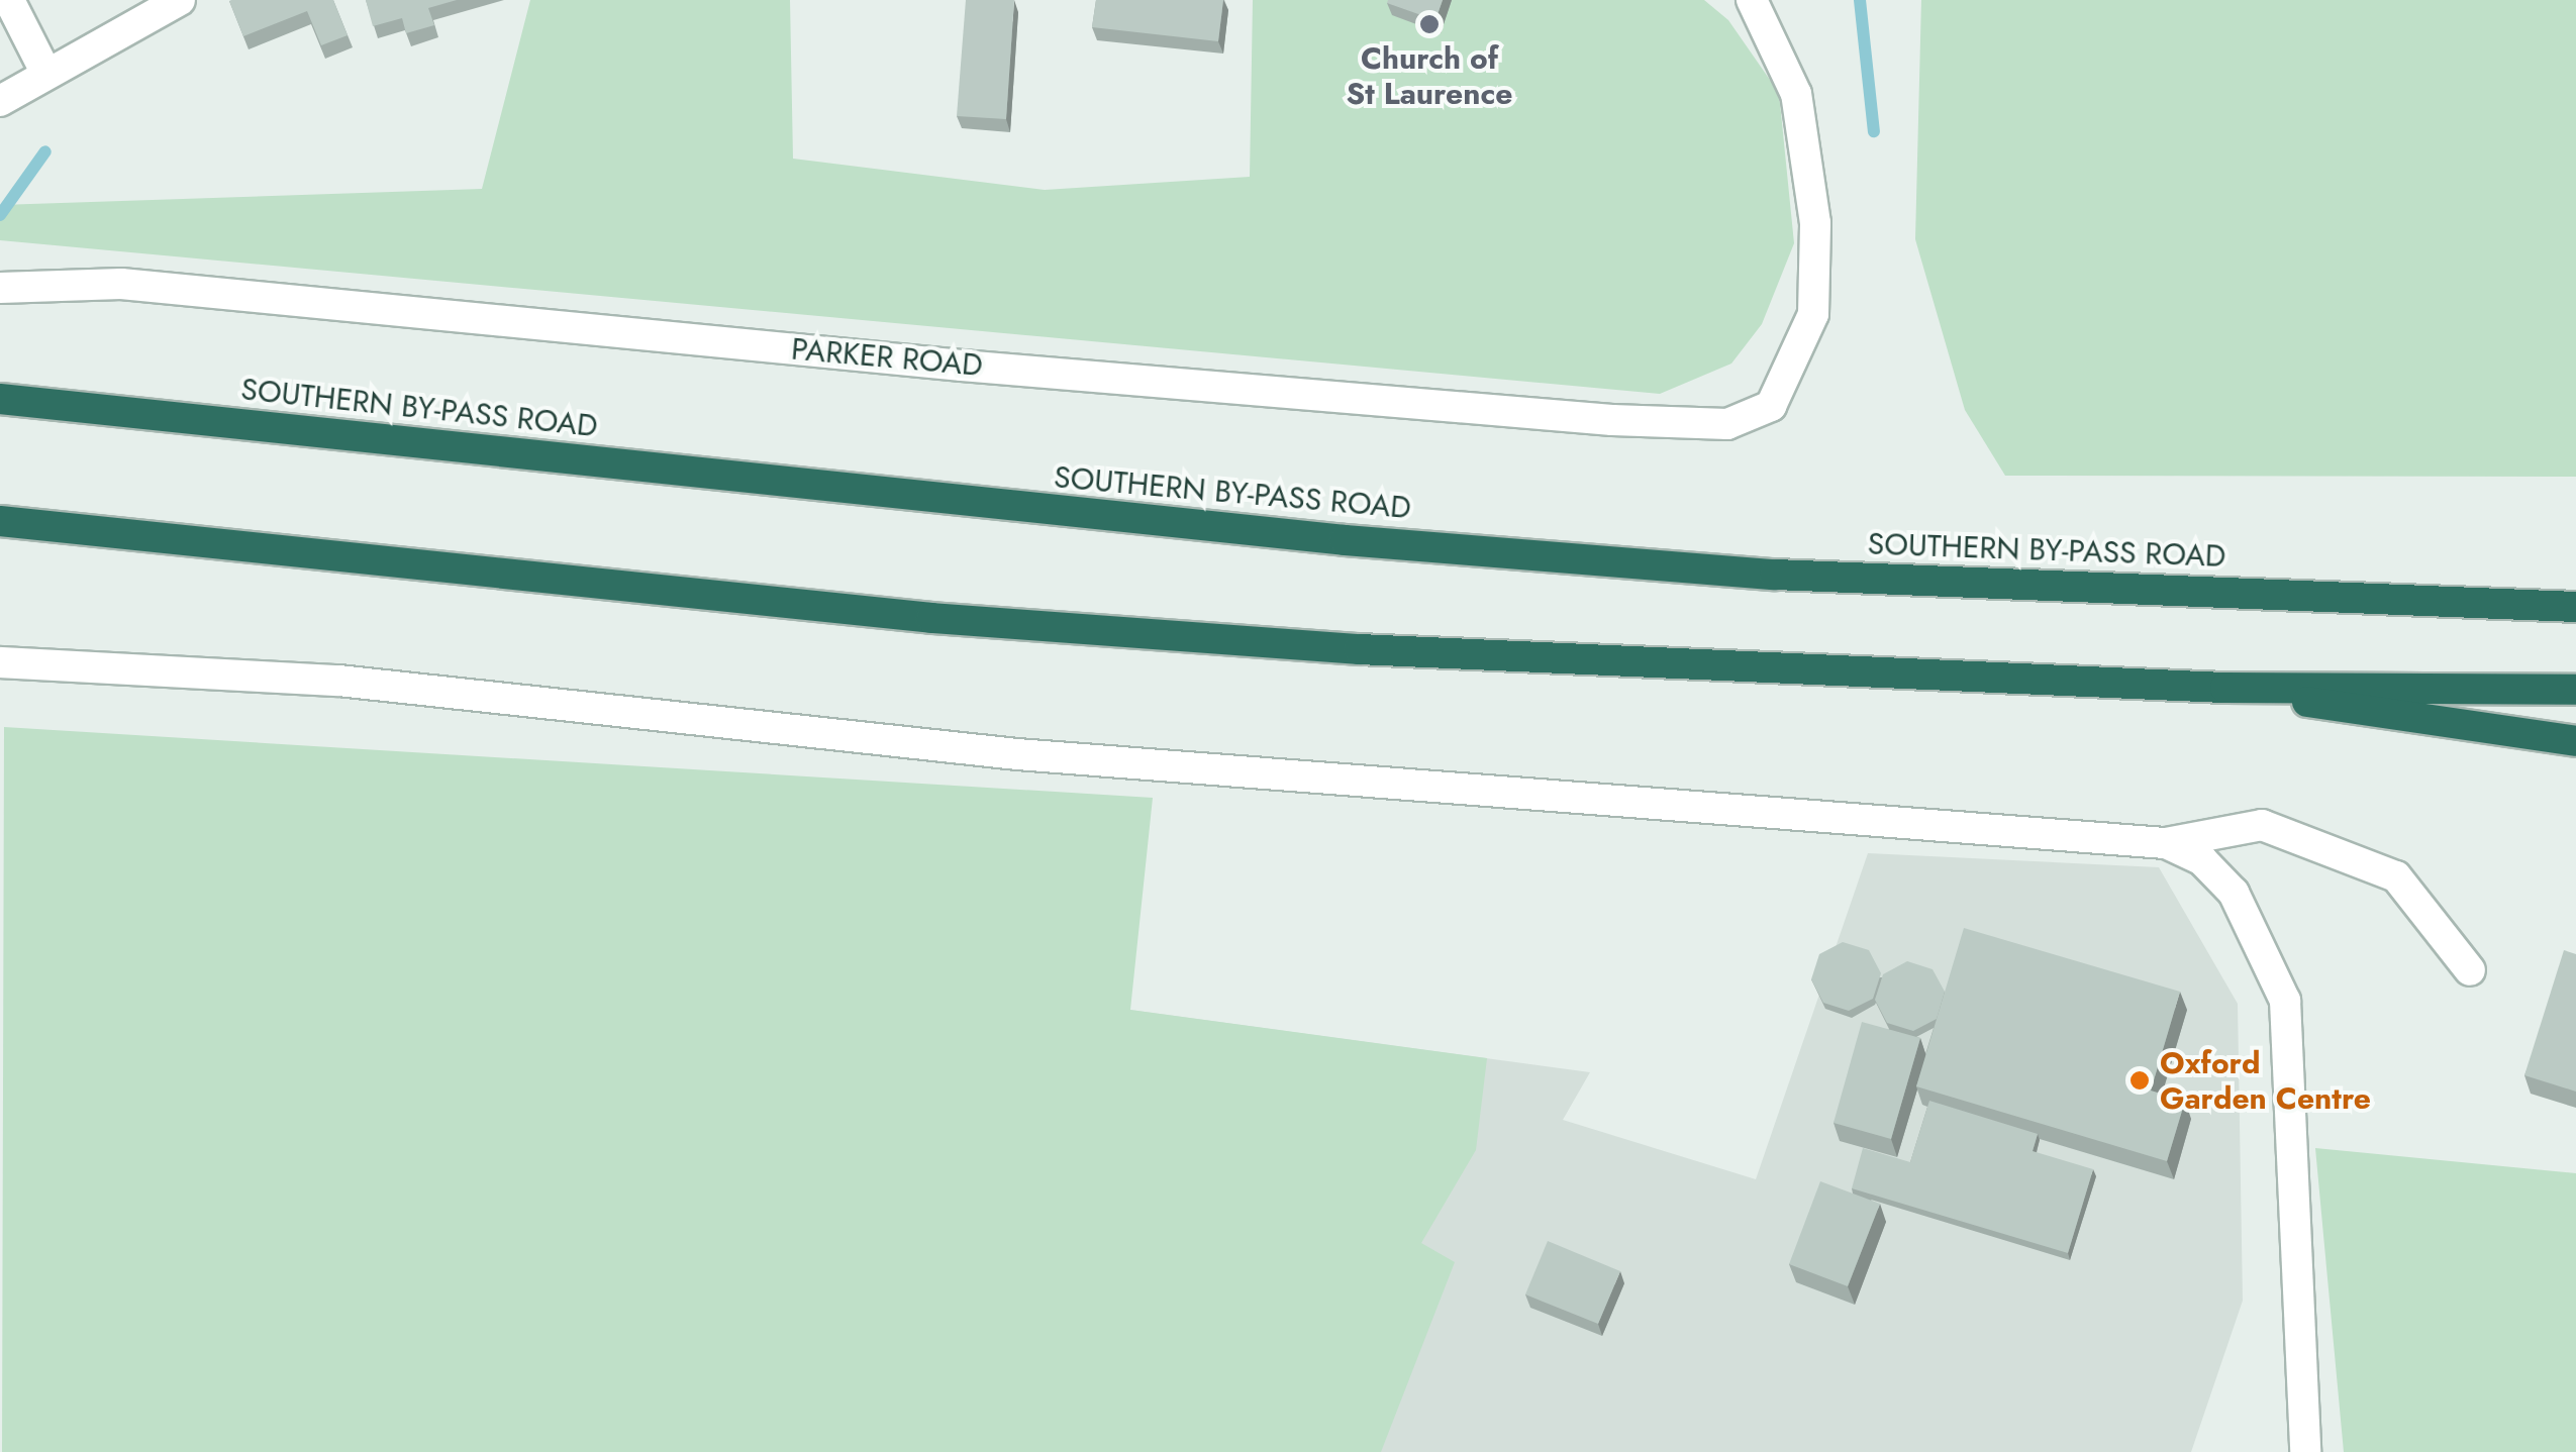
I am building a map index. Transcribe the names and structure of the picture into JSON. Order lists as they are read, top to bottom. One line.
{"streets":{"highway":["SOUTHERN BY-PASS ROAD"],"street":["PARKER ROAD"]},"places":["Church of St Laurence","Oxford Garden Centre"]}
